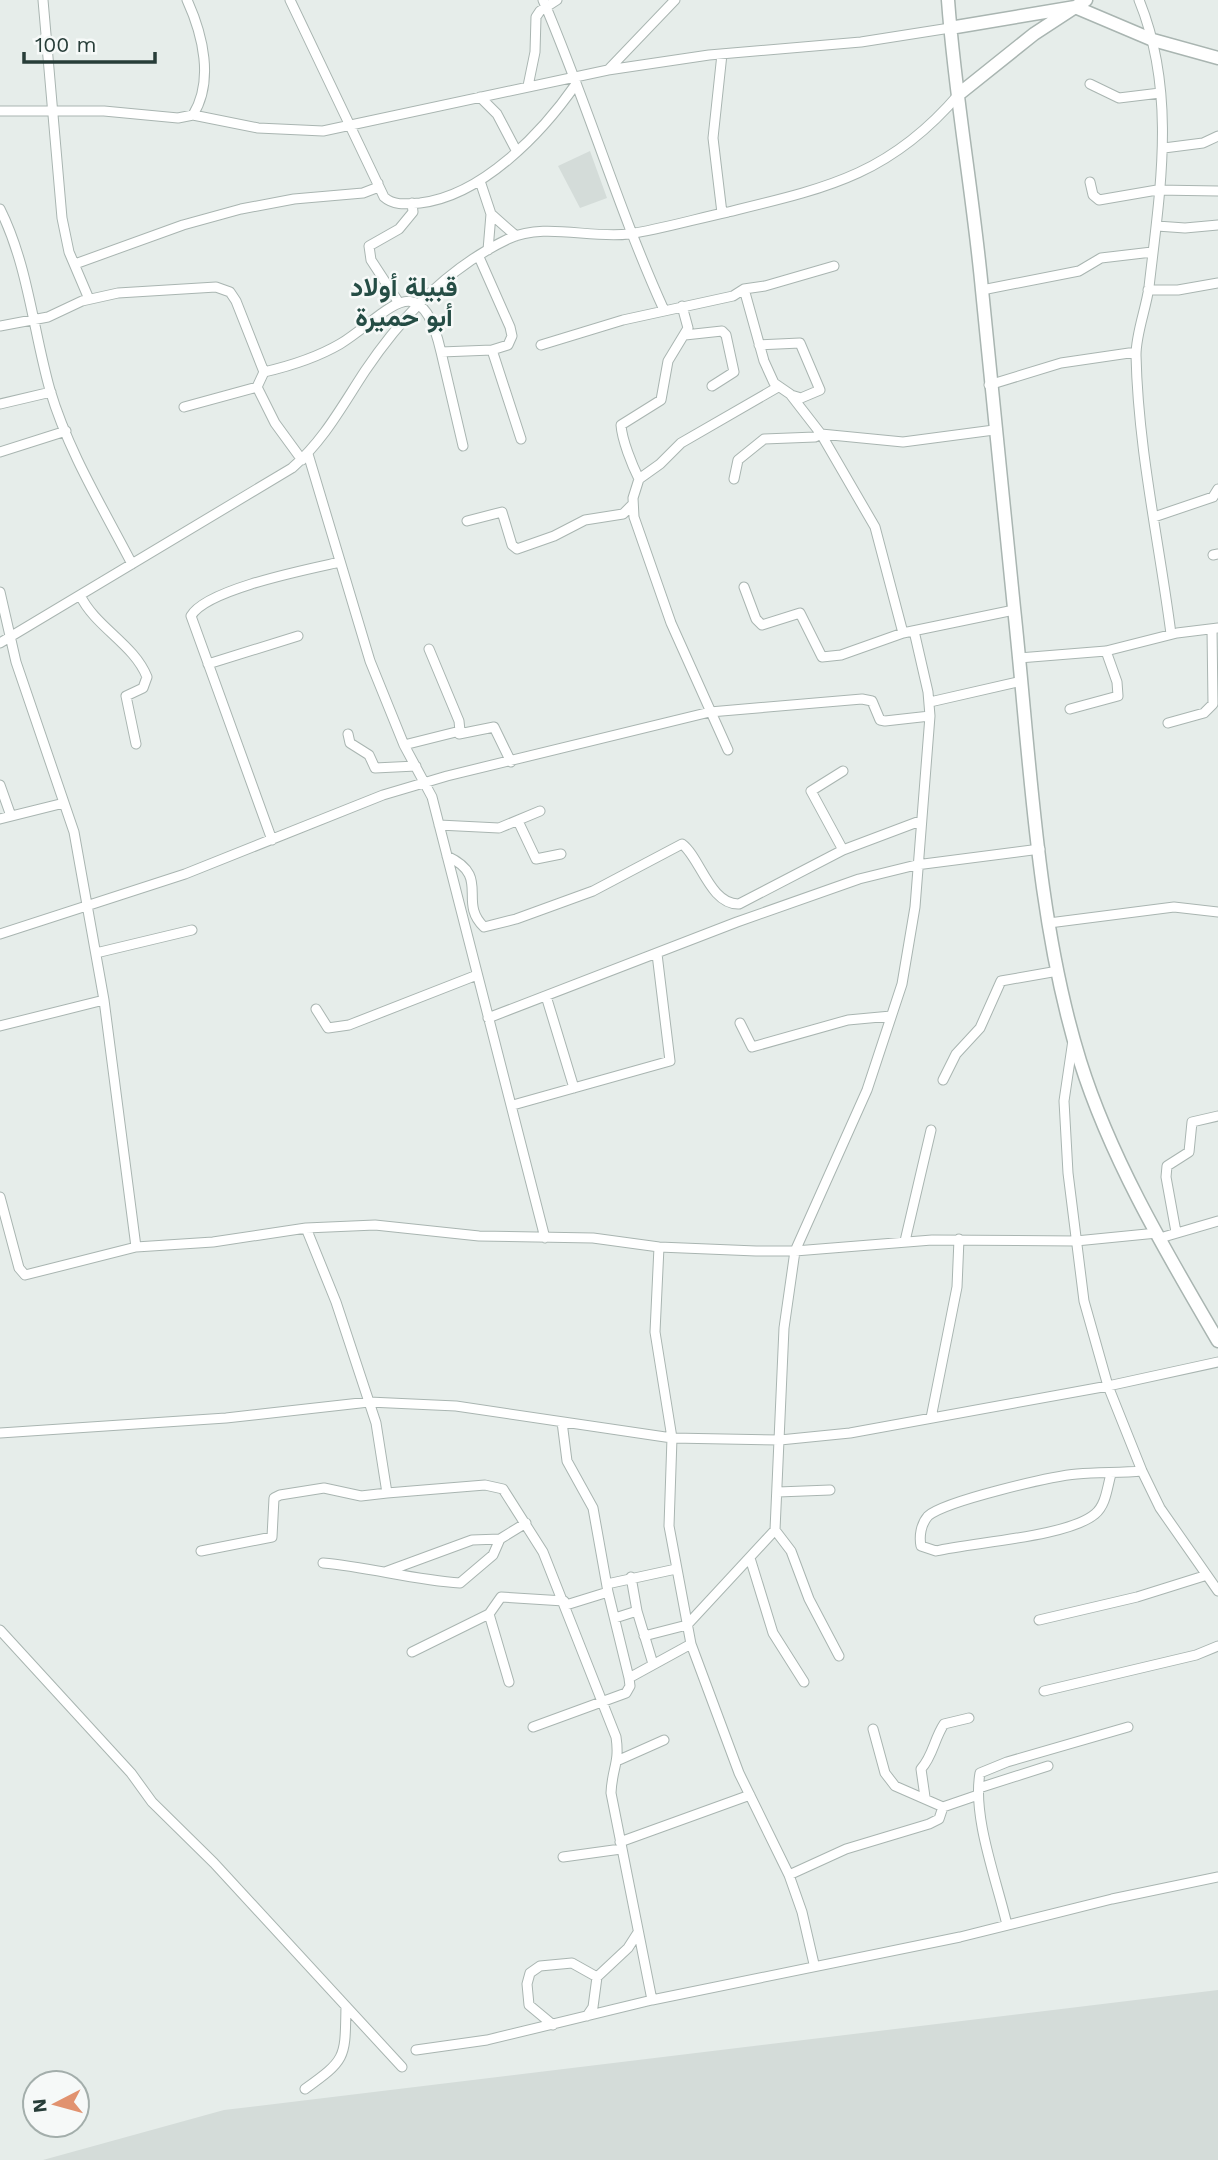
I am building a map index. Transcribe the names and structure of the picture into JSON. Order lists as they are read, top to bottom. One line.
{"districts":["قبيلة أولاد أبو حميرة"],"scale_bar":"100 m","north":"left"}
